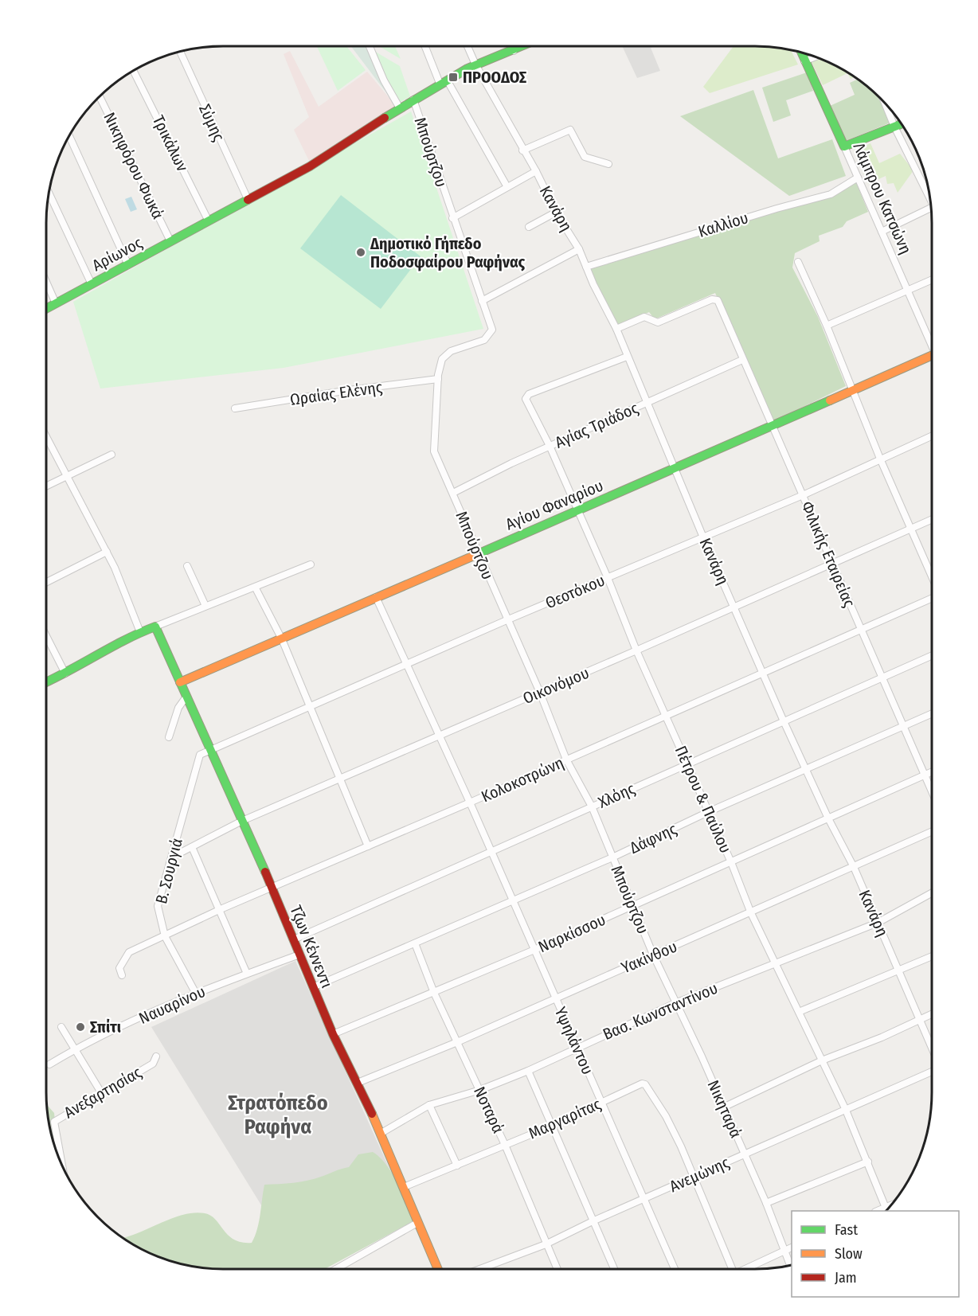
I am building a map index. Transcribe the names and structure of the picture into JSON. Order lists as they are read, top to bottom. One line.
{"streets":{"street":["Σύμης","Τρικάλων","Μπούρτζου","Νικηφόρου Φωκά","Λάμπρου Κατσώνη","Κανάρη","Καλλίου","Αρίωνος","Ωραίας Ελένης","Αγίας Τριάδος","Αγίου Φαναρίου","Φιλικής Εταιρείας","Θεοτόκου","Οικονόμου","Κολοκοτρώνη","Χλόης","Πέτρου & Παύλου","Δάφνης","Β. Σουργιά","Ναρκίσσου","Τζων Κέννεντι","Υακίνθου","Ναυαρίνου","Βασ. Κωνσταντίνου","Υψηλάντου","Ανεξαρτησίας","Νικηταρά","Νοταρά","Μαργαρίτας","Ανεμώνης"]},"crossings":[["Σύμης","Αρίωνος"],["Τρικάλων","Αρίωνος"],["Μπούρτζου","Αρίωνος"],["Μπούρτζου","Ωραίας Ελένης"],["Μπούρτζου","Αγίας Τριάδος"],["Μπούρτζου","Αγίου Φαναρίου"],["Μπούρτζου","Θεοτόκου"],["Μπούρτζου","Οικονόμου"],["Μπούρτζου","Κολοκοτρώνη"],["Μπούρτζου","Χλόης"],["Μπούρτζου","Δάφνης"],["Μπούρτζου","Ναρκίσσου"],["Μπούρτζου","Υακίνθου"],["Μπούρτζου","Βασ. Κωνσταντίνου"],["Μπούρτζου","Νικηταρά"],["Νικηφόρου Φωκά","Αρίωνος"],["Λάμπρου Κατσώνη","Καλλίου"],["Κανάρη","Καλλίου"],["Κανάρη","Αρίωνος"],["Κανάρη","Αγίας Τριάδος"],["Κανάρη","Αγίου Φαναρίου"],["Κανάρη","Φιλικής Εταιρείας"],["Κανάρη","Θεοτόκου"],["Κανάρη","Οικονόμου"],["Κανάρη","Κολοκοτρώνη"],["Κανάρη","Χλόης"],["Κανάρη","Πέτρου & Παύλου"],["Κανάρη","Δάφνης"],["Κανάρη","Ναρκίσσου"],["Κανάρη","Υακίνθου"],["Κανάρη","Βασ. Κωνσταντίνου"],["Αγίας Τριάδος","Φιλικής Εταιρείας"],["Αγίας Τριάδος","Πέτρου & Παύλου"],["Αγίου Φαναρίου","Φιλικής Εταιρείας"],["Αγίου Φαναρίου","Πέτρου & Παύλου"],["Αγίου Φαναρίου","Τζων Κέννεντι"],["Αγίου Φαναρίου","Υψηλάντου"],["Φιλικής Εταιρείας","Θεοτόκου"],["Φιλικής Εταιρείας","Οικονόμου"],["Φιλικής Εταιρείας","Κολοκοτρώνη"],["Φιλικής Εταιρείας","Χλόης"],["Φιλικής Εταιρείας","Δάφνης"],["Φιλικής Εταιρείας","Ναρκίσσου"],["Θεοτόκου","Πέτρου & Παύλου"],["Θεοτόκου","Β. Σουργιά"],["Θεοτόκου","Τζων Κέννεντι"],["Θεοτόκου","Υψηλάντου"],["Οικονόμου","Πέτρου & Παύλου"],["Οικονόμου","Β. Σουργιά"],["Οικονόμου","Τζων Κέννεντι"],["Οικονόμου","Υψηλάντου"],["Κολοκοτρώνη","Πέτρου & Παύλου"],["Κολοκοτρώνη","Β. Σουργιά"],["Κολοκοτρώνη","Τζων Κέννεντι"],["Κολοκοτρώνη","Υψηλάντου"],["Χλόης","Πέτρου & Παύλου"],["Χλόης","Τζων Κέννεντι"],["Χλόης","Υψηλάντου"],["Πέτρου & Παύλου","Δάφνης"],["Πέτρου & Παύλου","Ναρκίσσου"],["Πέτρου & Παύλου","Υακίνθου"],["Πέτρου & Παύλου","Βασ. Κωνσταντίνου"],["Πέτρου & Παύλου","Ανεμώνης"],["Δάφνης","Τζων Κέννεντι"],["Δάφνης","Υψηλάντου"],["Δάφνης","Νοταρά"],["Β. Σουργιά","Τζων Κέννεντι"],["Β. Σουργιά","Ναυαρίνου"],["Ναρκίσσου","Τζων Κέννεντι"],["Ναρκίσσου","Υψηλάντου"],["Ναρκίσσου","Νοταρά"],["Τζων Κέννεντι","Υακίνθου"],["Τζων Κέννεντι","Ναυαρίνου"],["Τζων Κέννεντι","Βασ. Κωνσταντίνου"],["Τζων Κέννεντι","Μαργαρίτας"],["Υακίνθου","Υψηλάντου"],["Υακίνθου","Νοταρά"],["Βασ. Κωνσταντίνου","Υψηλάντου"],["Βασ. Κωνσταντίνου","Νικηταρά"],["Βασ. Κωνσταντίνου","Νοταρά"],["Υψηλάντου","Μαργαρίτας"],["Υψηλάντου","Ανεμώνης"],["Νικηταρά","Ανεμώνης"],["Νοταρά","Μαργαρίτας"],["Νοταρά","Ανεμώνης"],["Μαργαρίτας","Ανεμώνης"]],"districts":["Στρατόπεδο Ραφήνα"],"places":{"transit":["ΠΡΟΟΔΟΣ"],"other":["Δημοτικό Γήπεδο Ποδοσφαίρου Ραφήνας","Σπίτι"]},"legend":["Fast","Slow","Jam"]}
